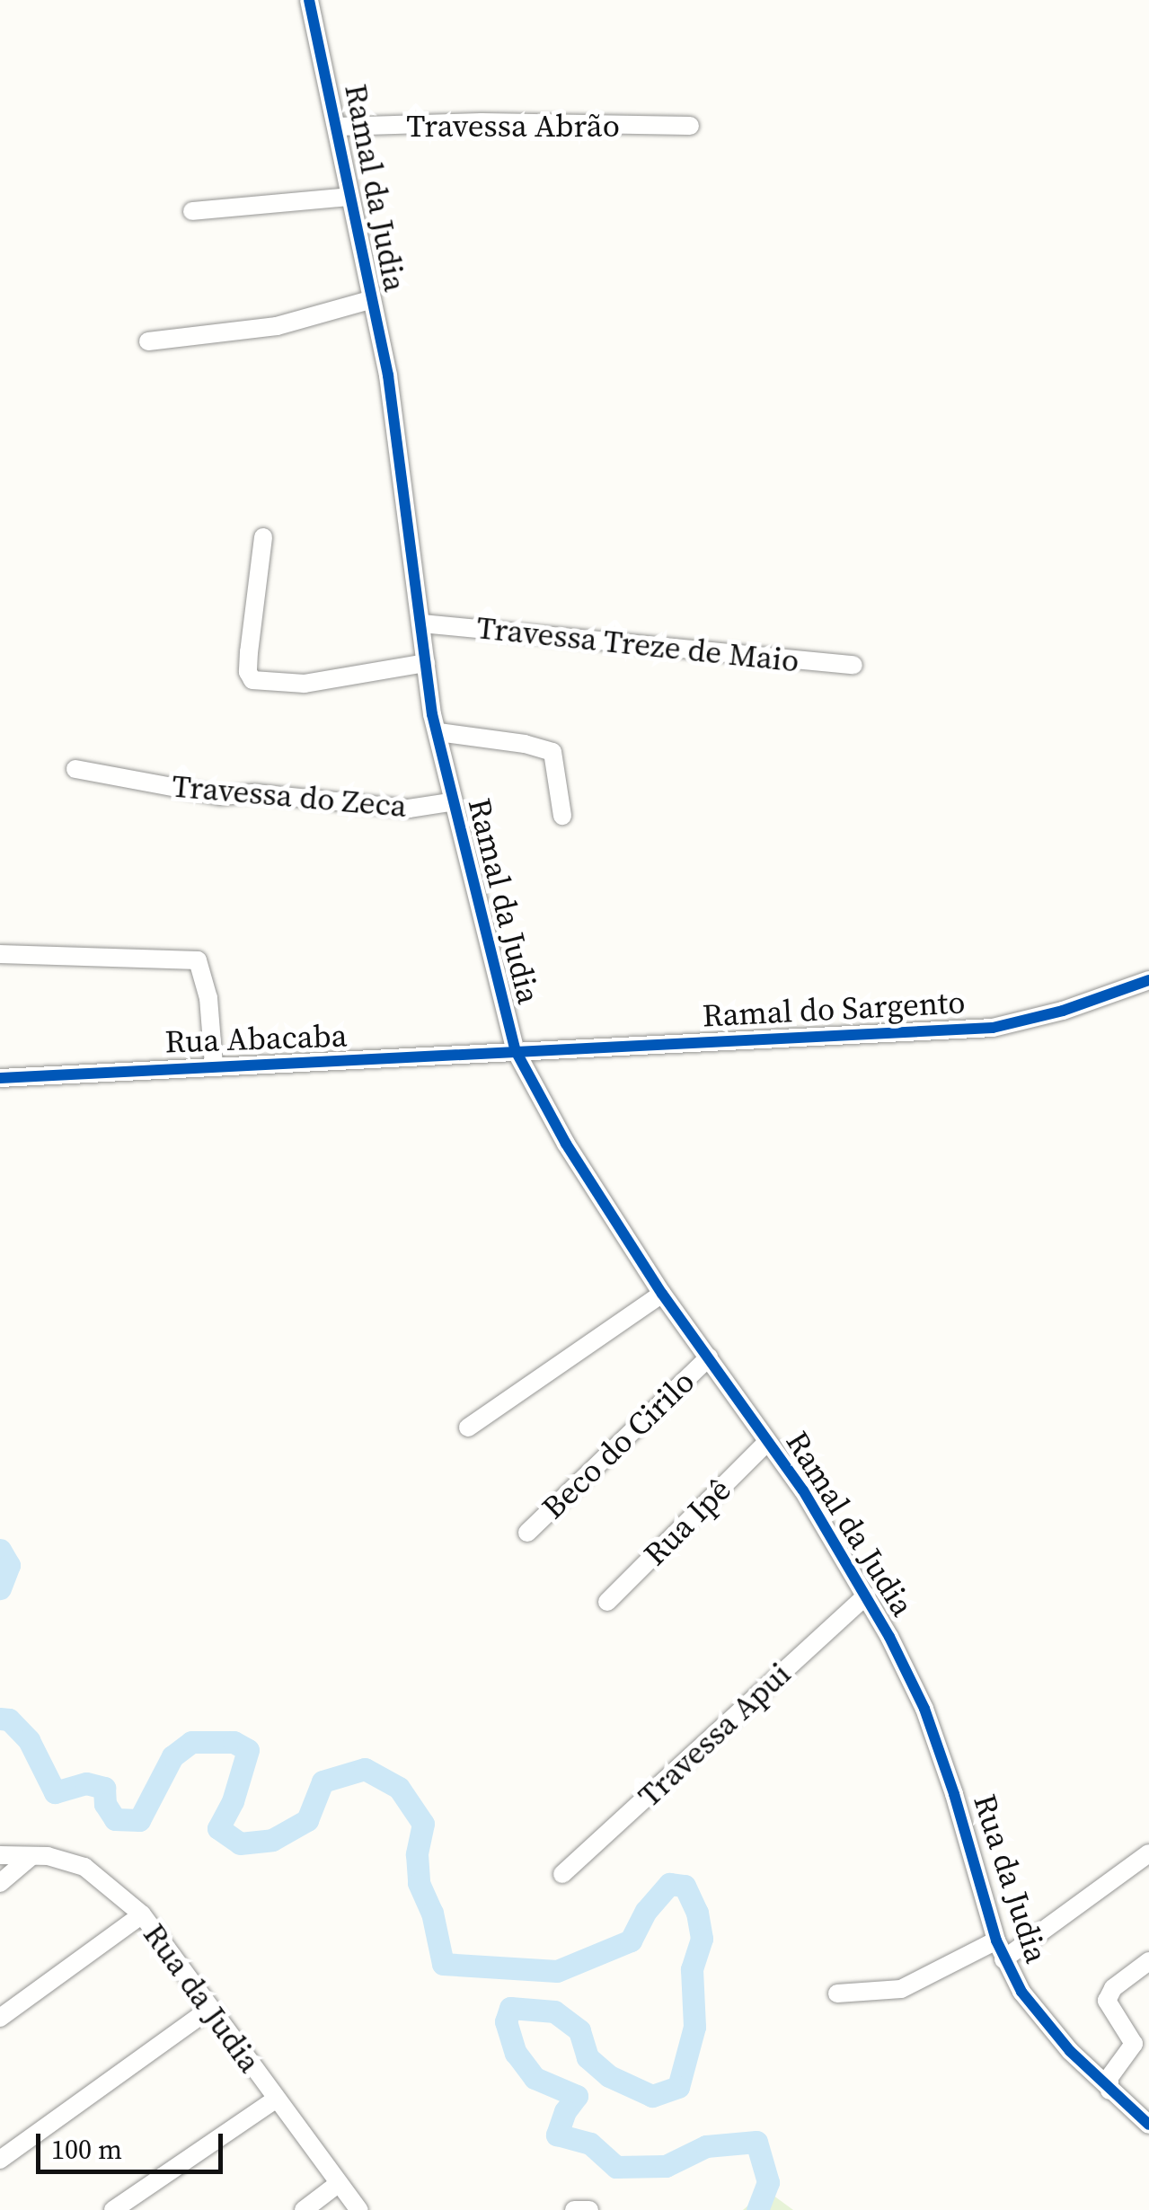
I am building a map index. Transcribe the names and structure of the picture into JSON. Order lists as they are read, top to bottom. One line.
{"streets":{"street":["Travessa Abrão","Ramal da Judia","Travessa Treze de Maio","Travessa do Zeca","Ramal do Sargento","Rua Abacaba","Beco do Cirilo","Rua Ipê","Travessa Apui","Rua da Judia"]},"crossings":[["Travessa Abrão","Ramal da Judia"],["Ramal da Judia","Travessa Treze de Maio"],["Ramal da Judia","Travessa do Zeca"],["Ramal da Judia","Ramal do Sargento"],["Ramal da Judia","Rua Abacaba"],["Ramal da Judia","Beco do Cirilo"],["Ramal da Judia","Rua Ipê"],["Ramal da Judia","Travessa Apui"],["Ramal da Judia","Rua da Judia"],["Ramal do Sargento","Rua Abacaba"]],"scale_bar":"100 m"}
